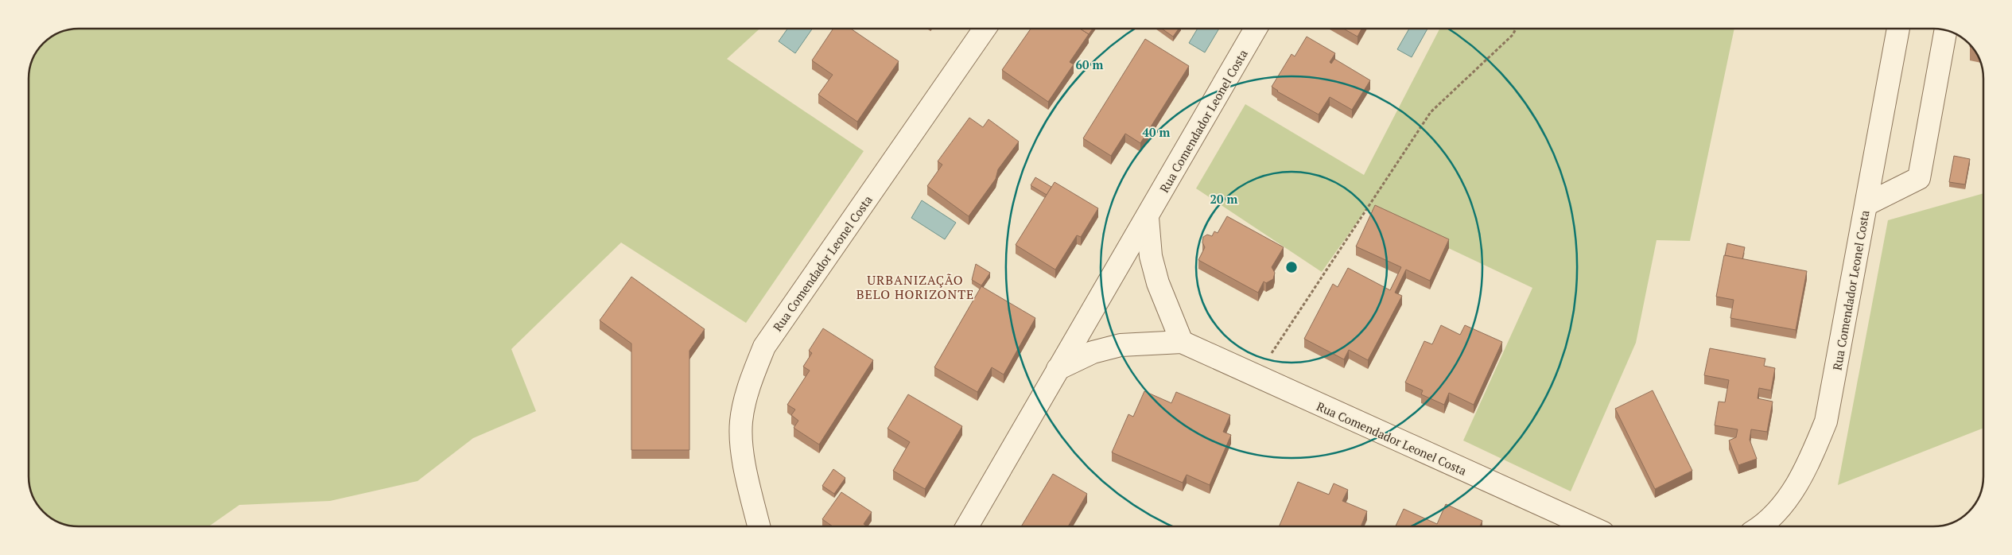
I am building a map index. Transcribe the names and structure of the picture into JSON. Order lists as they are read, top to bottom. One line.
{"streets":{"street":["Rua Comendador Leonel Costa"]},"districts":["URBANIZAÇÃO BELO HORIZONTE"],"rings":["60 m","40 m","20 m"]}
